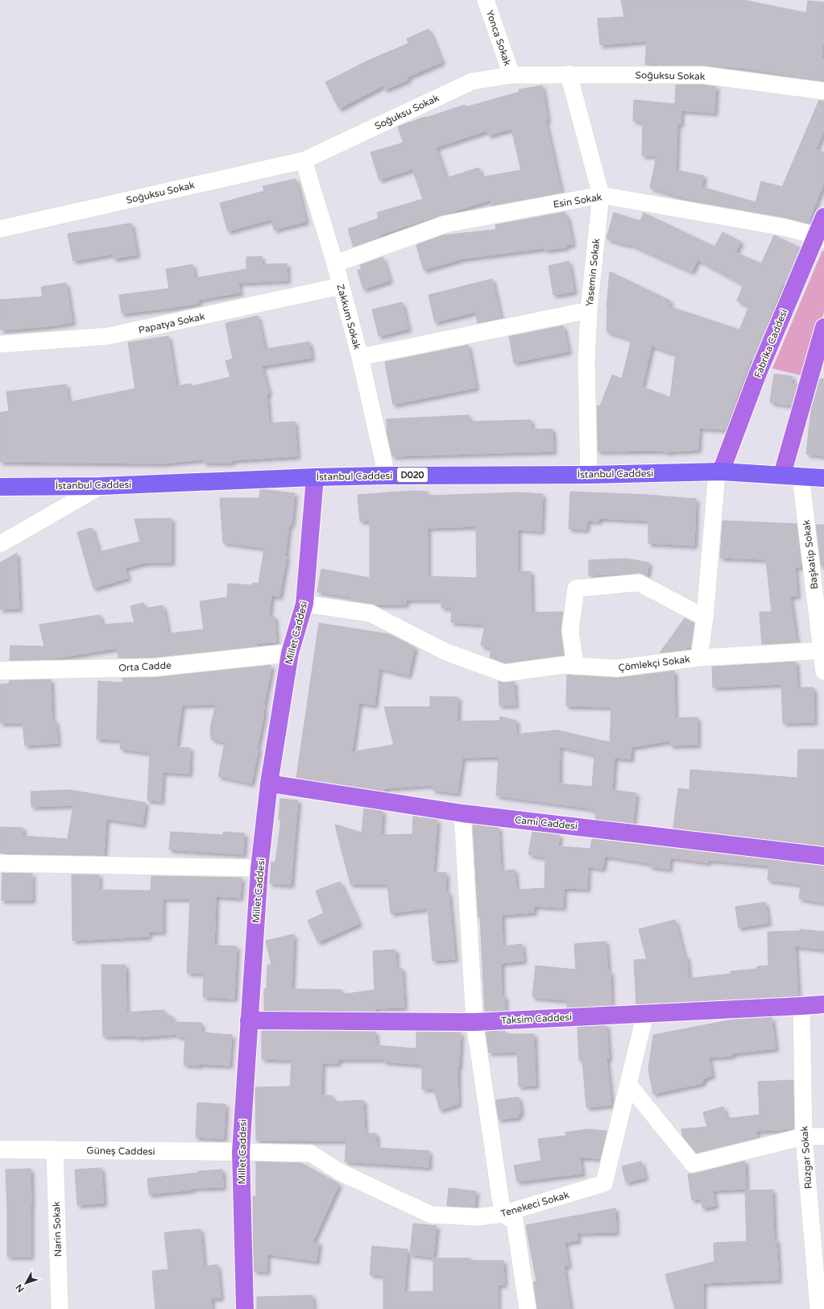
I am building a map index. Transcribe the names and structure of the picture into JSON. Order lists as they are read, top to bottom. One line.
{"streets":{"highway":["İstanbul Caddesi","D020"],"main road":["Fabrika Caddesi","Millet Caddesi","Cami Caddesi","Taksim Caddesi"],"street":["Yonca Sokak","Soğuksu Sokak","Esin Sokak","Yasemin Sokak","Zakkum Sokak","Papatya Sokak","Başkatip Sokak","Çömlekçi Sokak","Orta Cadde","Güneş Caddesi","Rüzgar Sokak","Tenekeci Sokak","Narin Sokak"]},"crossings":[["Yonca Sokak","Soğuksu Sokak"],["Soğuksu Sokak","Yasemin Sokak"],["Soğuksu Sokak","Zakkum Sokak"],["Esin Sokak","Yasemin Sokak"],["Esin Sokak","Zakkum Sokak"],["Esin Sokak","Fabrika Caddesi"],["Yasemin Sokak","İstanbul Caddesi"],["Zakkum Sokak","Papatya Sokak"],["Zakkum Sokak","İstanbul Caddesi"],["Fabrika Caddesi","İstanbul Caddesi"],["İstanbul Caddesi","Başkatip Sokak"],["İstanbul Caddesi","Millet Caddesi"],["Başkatip Sokak","Çömlekçi Sokak"],["Millet Caddesi","Çömlekçi Sokak"],["Millet Caddesi","Orta Cadde"],["Millet Caddesi","Cami Caddesi"],["Millet Caddesi","Taksim Caddesi"],["Millet Caddesi","Güneş Caddesi"],["Millet Caddesi","Tenekeci Sokak"],["Taksim Caddesi","Rüzgar Sokak"],["Taksim Caddesi","Tenekeci Sokak"],["Güneş Caddesi","Tenekeci Sokak"],["Güneş Caddesi","Narin Sokak"]],"north":"bottom left"}
